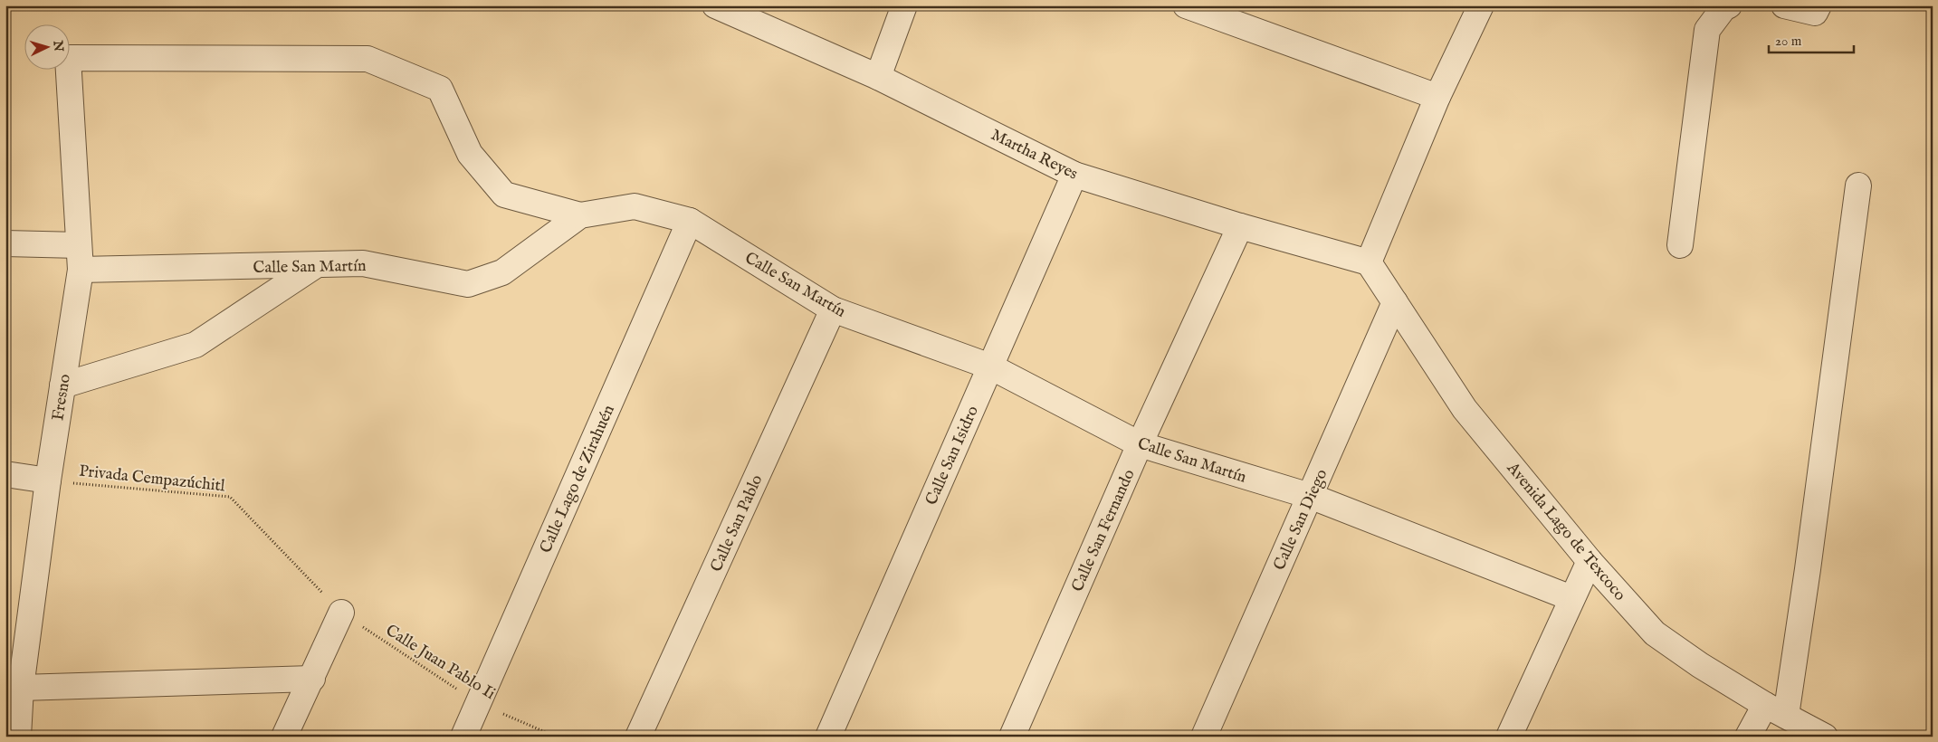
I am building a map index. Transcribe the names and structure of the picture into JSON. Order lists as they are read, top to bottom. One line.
{"streets":{"street":["Martha Reyes","Calle San Martín","Fresno","Calle San Isidro","Calle Lago de Zirahuén","Calle San Diego","Calle San Pablo","Calle San Fernando","Avenida Lago de Texcoco"],"path":["Privada Cempazúchitl","Calle Juan Pablo Ii"]},"crossings":[["Martha Reyes","Calle San Isidro"],["Martha Reyes","Calle San Fernando"],["Martha Reyes","Avenida Lago de Texcoco"],["Calle San Martín","Fresno"],["Calle San Martín","Calle San Isidro"],["Calle San Martín","Calle Lago de Zirahuén"],["Calle San Martín","Calle San Diego"],["Calle San Martín","Calle San Pablo"],["Calle San Martín","Calle San Fernando"],["Fresno","Privada Cempazúchitl"],["Privada Cempazúchitl","Calle Juan Pablo Ii"],["Calle Lago de Zirahuén","Calle Juan Pablo Ii"],["Calle San Diego","Avenida Lago de Texcoco"]],"scale_bar":"20 m","north":"right"}
